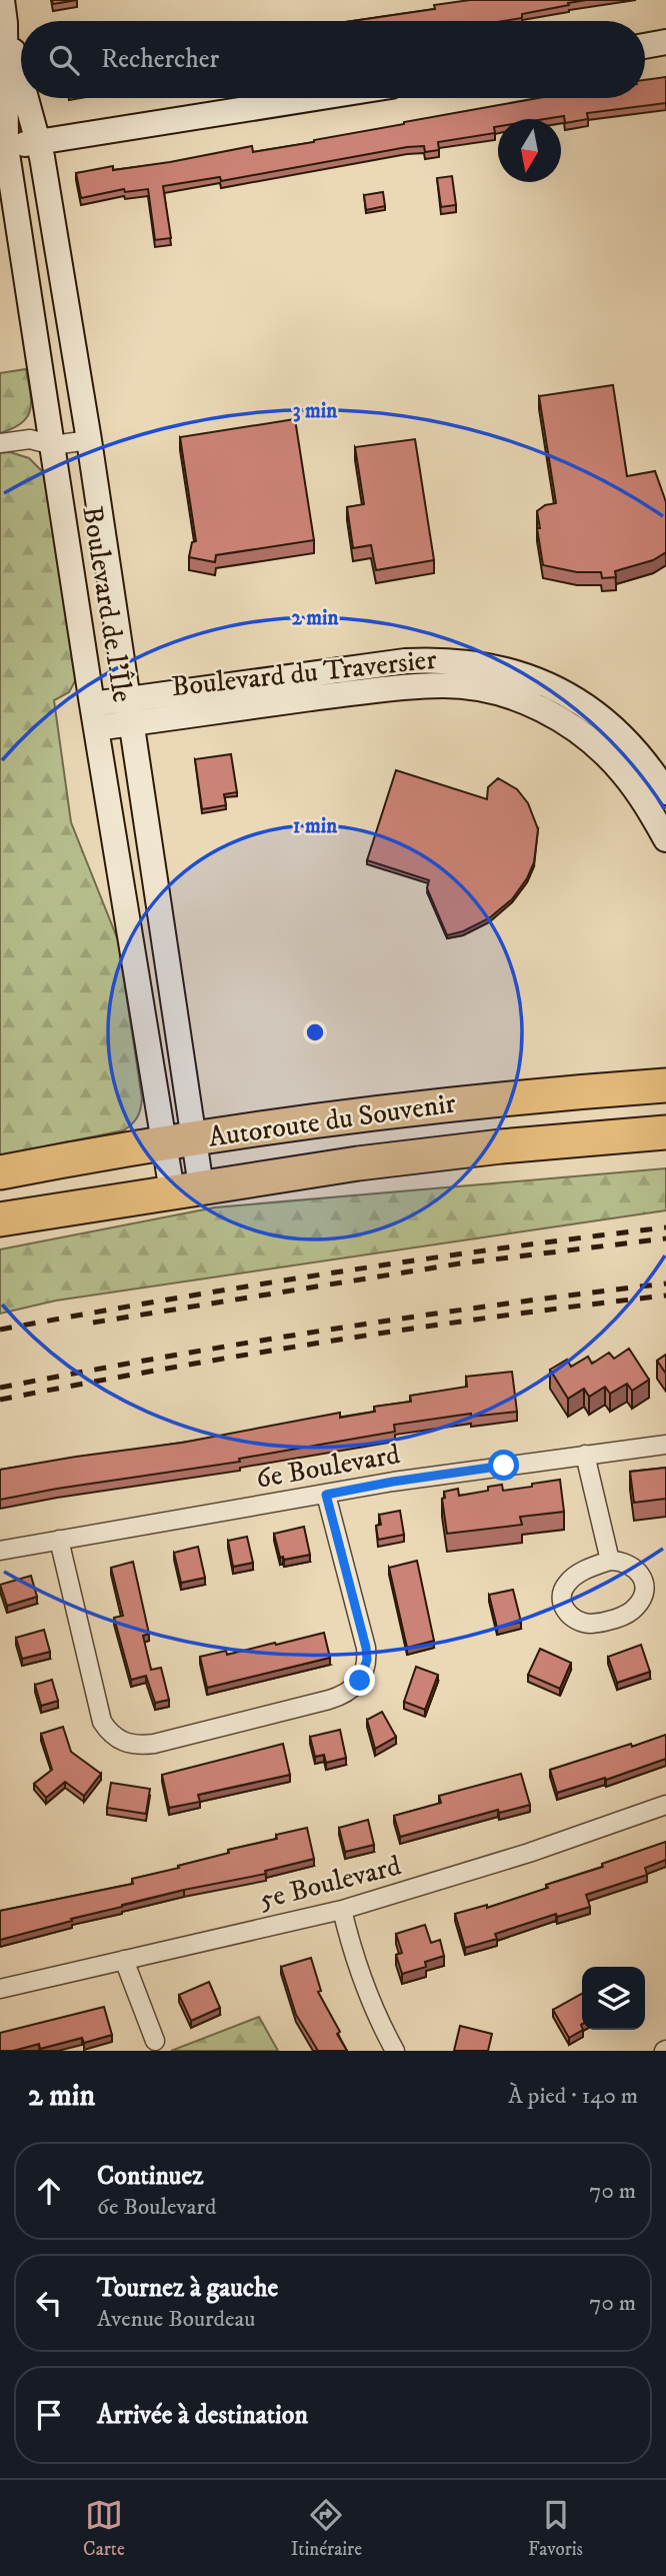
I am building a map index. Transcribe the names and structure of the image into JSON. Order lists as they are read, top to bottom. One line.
{"streets":{"highway":["Autoroute du Souvenir"],"street":["Boulevard de l'Île","Boulevard du Traversier","6e Boulevard","5e Boulevard"]},"crossings":[["Boulevard de l'Île","Boulevard du Traversier"],["Boulevard de l'Île","Autoroute du Souvenir"]],"north":"bottom","page":{"search":"Rechercher","heading":["2 min","À pied · 140 m"],"list":[["Continuez","6e Boulevard","70 m"],["Tournez à gauche","Avenue Bourdeau","70 m"],"Arrivée à destination"],"nav":["Carte","Itinéraire","Favoris"]},"rings":["3 min","2 min","1 min"]}
